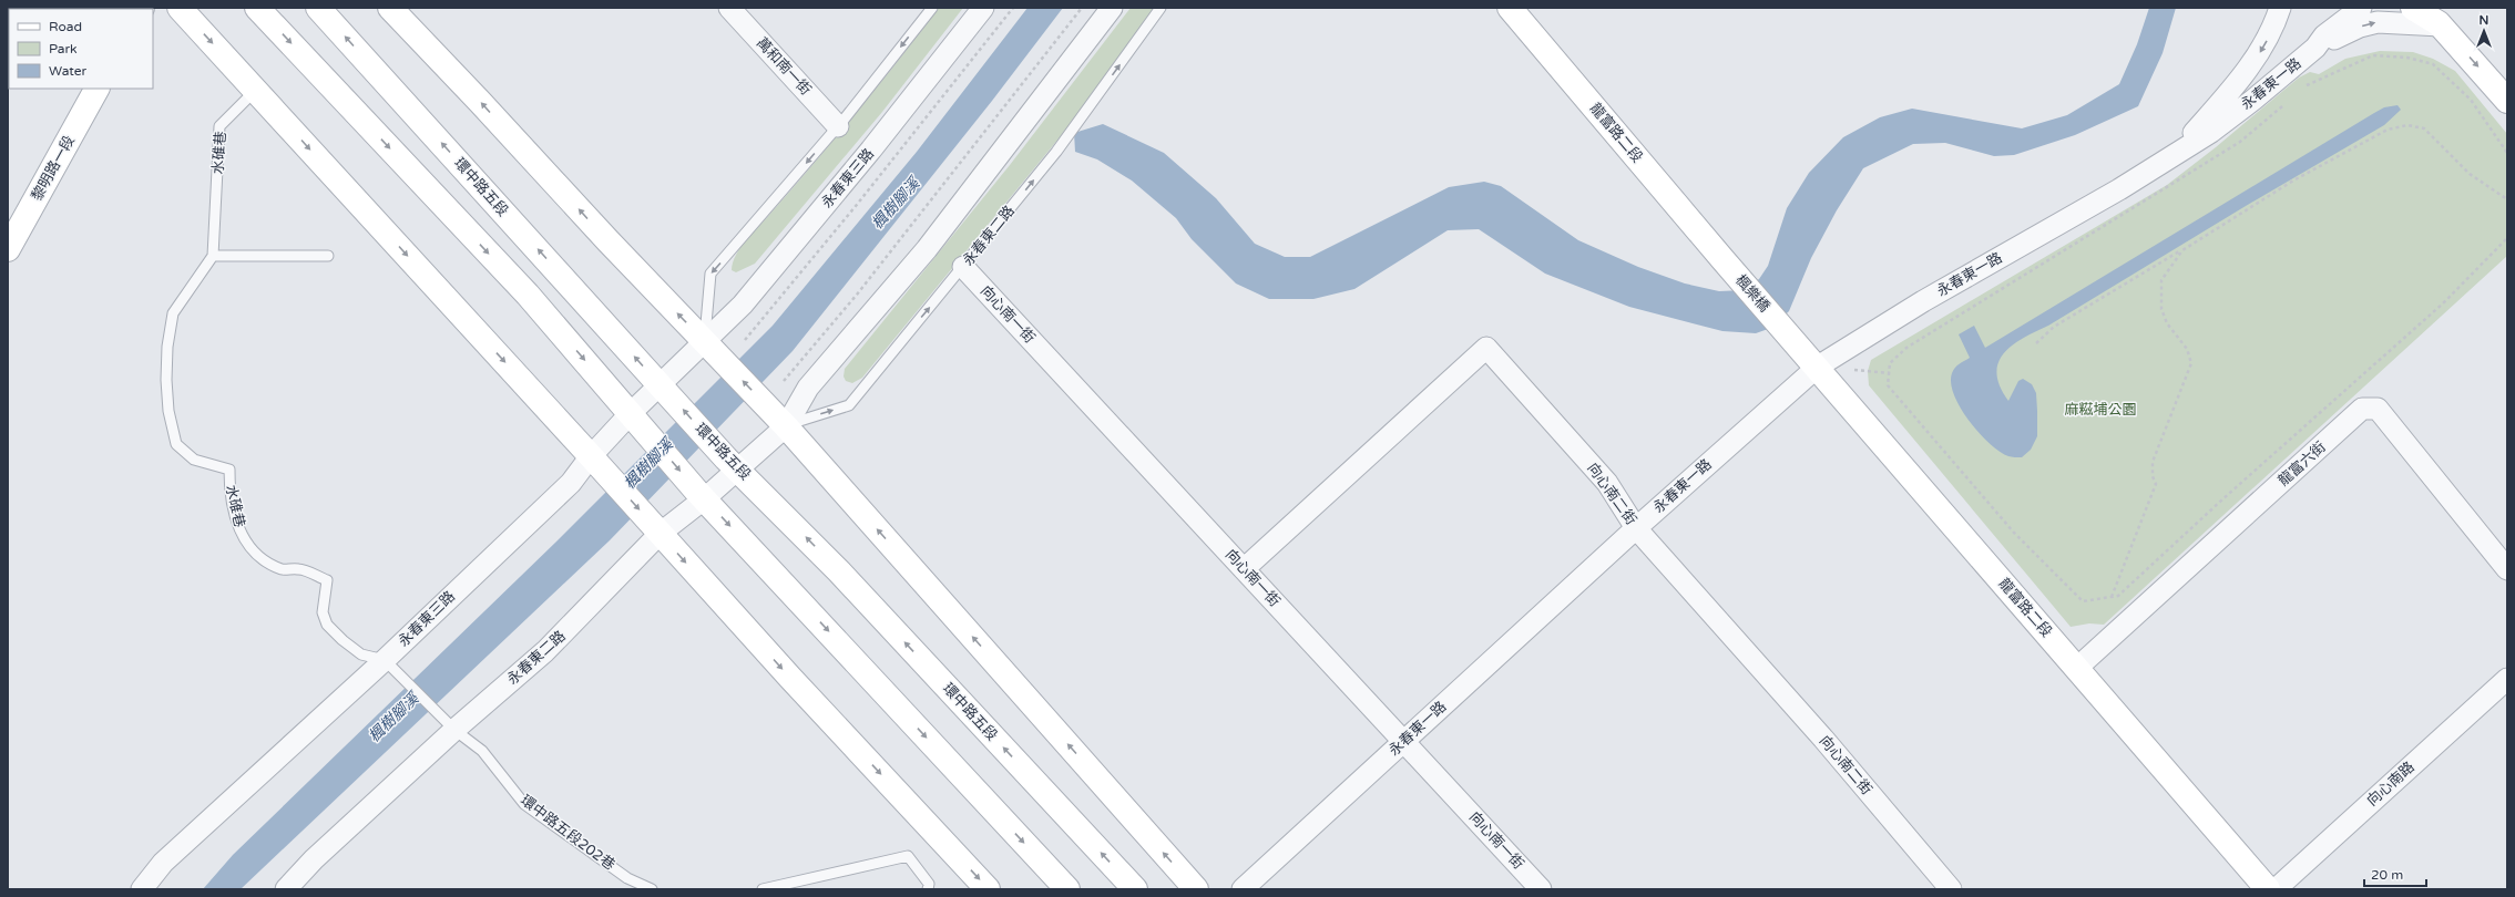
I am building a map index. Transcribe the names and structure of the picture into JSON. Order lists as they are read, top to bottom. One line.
{"streets":{"street":["萬和南一街","永春東一路","龍富路二段","黎明路一段","永春東三路","環中路五段","永春東二路","楓樂橋","向心南一街","龍富六街","向心南二街","向心南路"],"lane":["水碓巷","環中路五段202巷"]},"crossings":[["永春東一路","龍富路二段"],["永春東一路","向心南一街"],["永春東一路","向心南二街"],["龍富路二段","楓樂橋"],["龍富路二段","龍富六街"],["水碓巷","永春東三路"],["水碓巷","環中路五段202巷"],["永春東三路","環中路五段"],["永春東三路","環中路五段202巷"],["環中路五段","永春東二路"],["永春東二路","向心南一街"],["永春東二路","環中路五段202巷"],["向心南一街","向心南二街"]],"water":["楓樹腳溪"],"parks":["麻糍埔公園"],"legend":["Road","Park","Water"],"scale_bar":"20 m","north":"top"}
